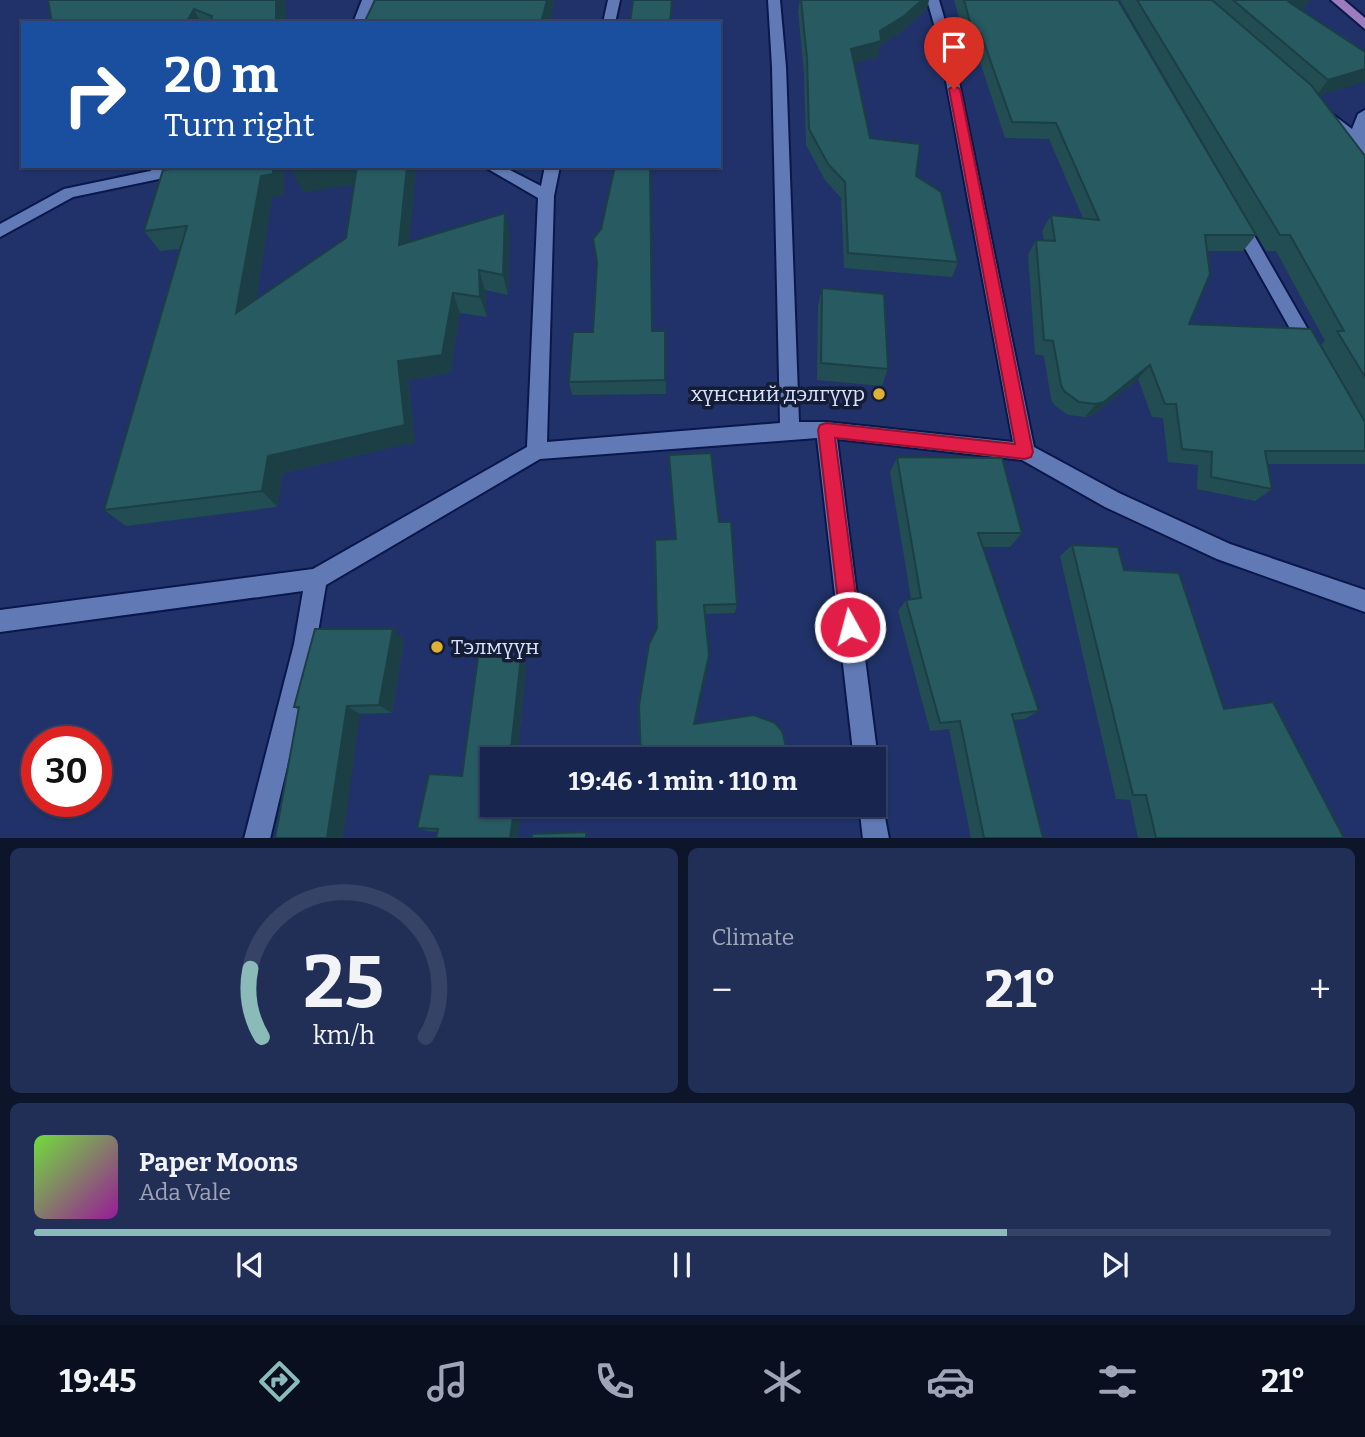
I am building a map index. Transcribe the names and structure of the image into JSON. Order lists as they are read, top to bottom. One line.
{"places":["хүнсний дэлгүүр","Тэлмүүн"],"page":{"turn":["20 m","Turn right"],"limit":"30","trip":"19:46 · 1 min · 110 m","tile":"Climate","heat":["−","21°","+"],"song":["Paper Moons","Ada Vale"],"tabs":["19:45","21°"],"gauge":["25","km/h"]}}
